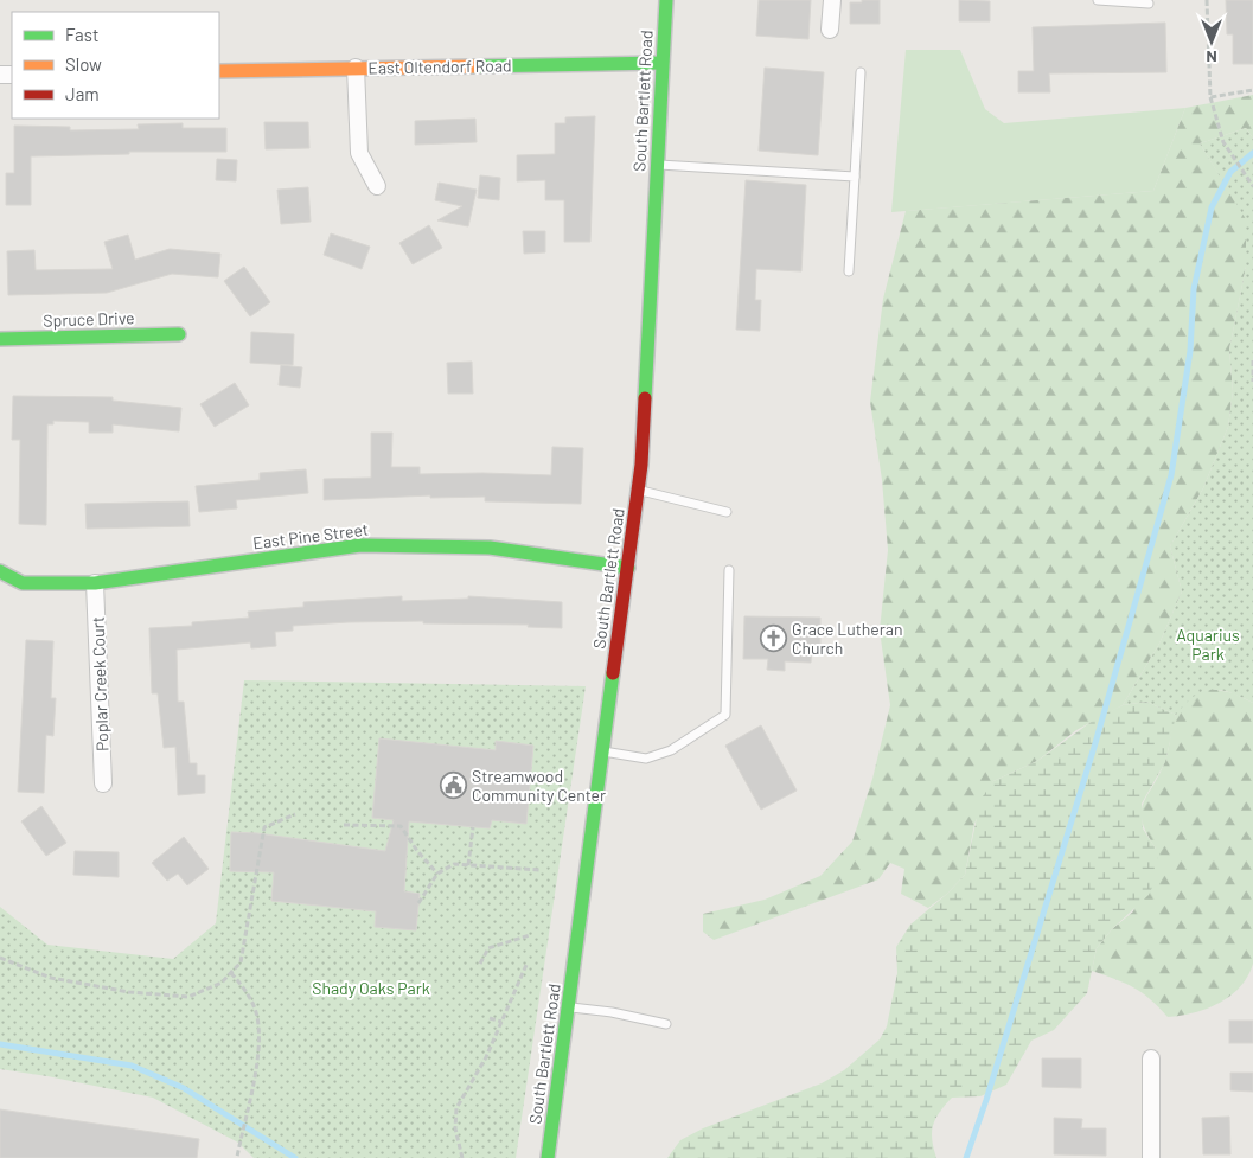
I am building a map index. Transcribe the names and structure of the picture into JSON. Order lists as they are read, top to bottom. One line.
{"streets":{"street":["East Oltendorf Road","South Bartlett Road","Spruce Drive","East Pine Street","Poplar Creek Court"]},"crossings":[["East Oltendorf Road","South Bartlett Road"],["South Bartlett Road","East Pine Street"],["East Pine Street","Poplar Creek Court"]],"parks":["Aquarius Park","Shady Oaks Park"],"places":{"church":["Grace Lutheran Church"],"public building":["Streamwood Community Center"]},"legend":["Fast","Slow","Jam"],"north":"bottom"}
